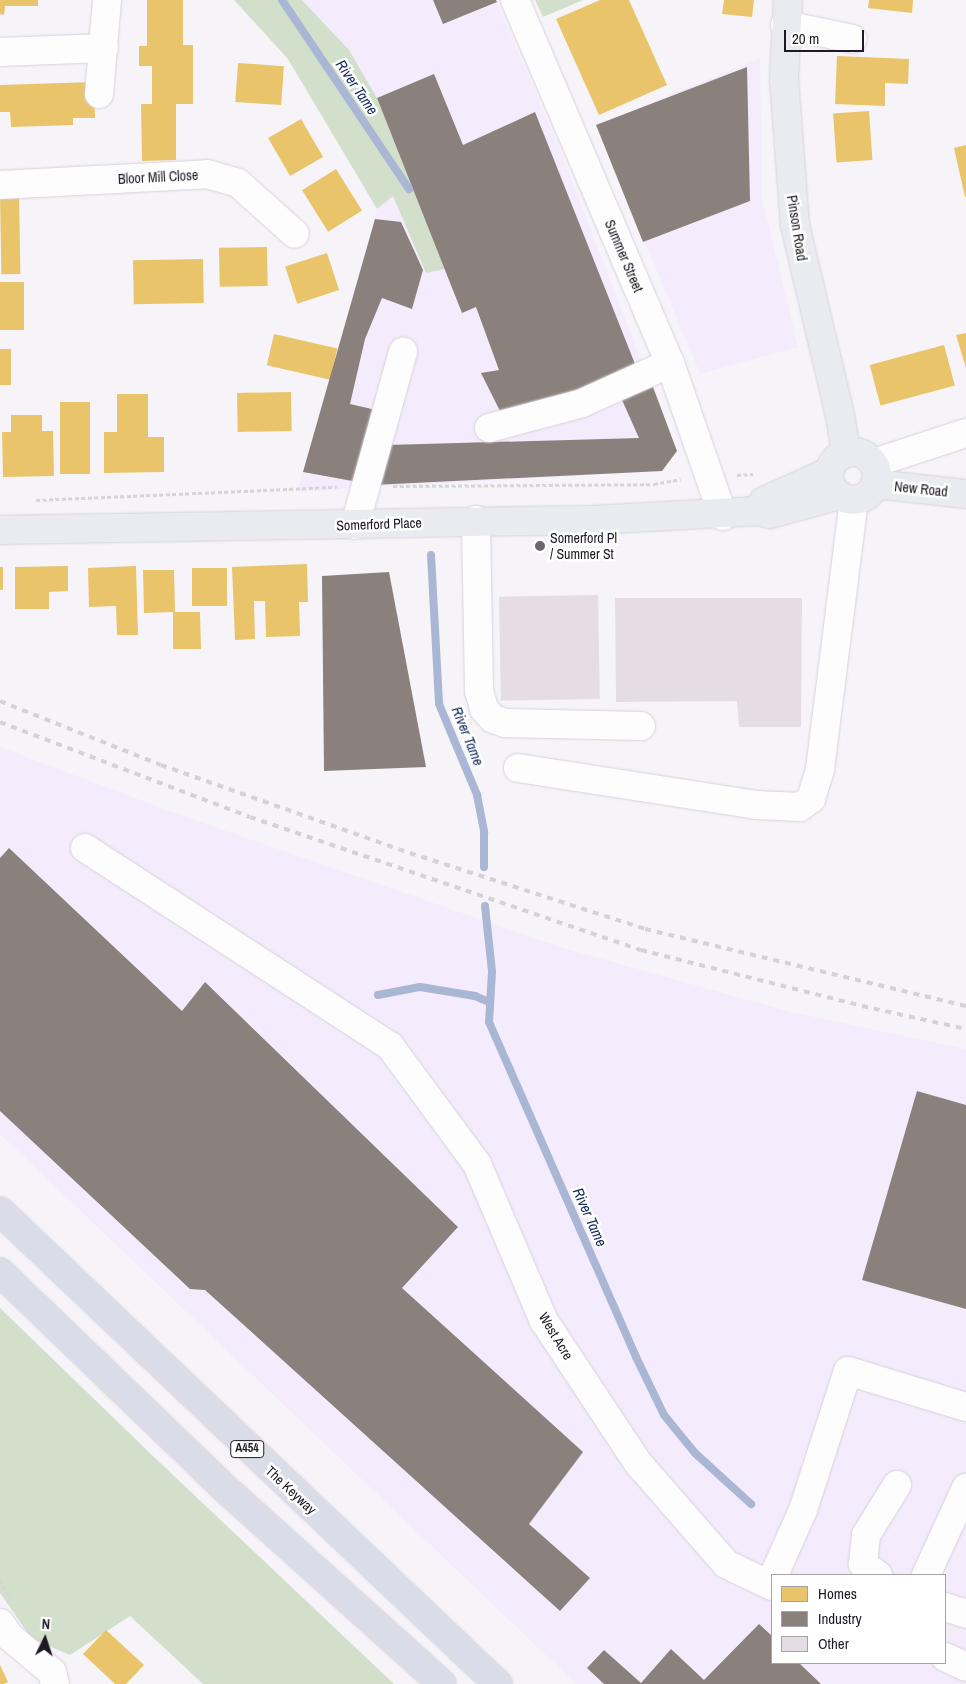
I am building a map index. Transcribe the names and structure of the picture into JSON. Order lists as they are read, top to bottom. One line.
{"streets":{"highway":["A454","The Keyway"],"main road":["Pinson Road","New Road","Somerford Place"],"street":["Bloor Mill Close","Summer Street","West Acre"]},"crossings":[["Pinson Road","New Road"],["Pinson Road","Somerford Place"],["Summer Street","Somerford Place"],["New Road","Somerford Place"]],"water":["River Tame"],"places":["Somerford Pl / Summer St"],"legend":["Homes","Industry","Other"],"scale_bar":"20 m","north":"top"}
